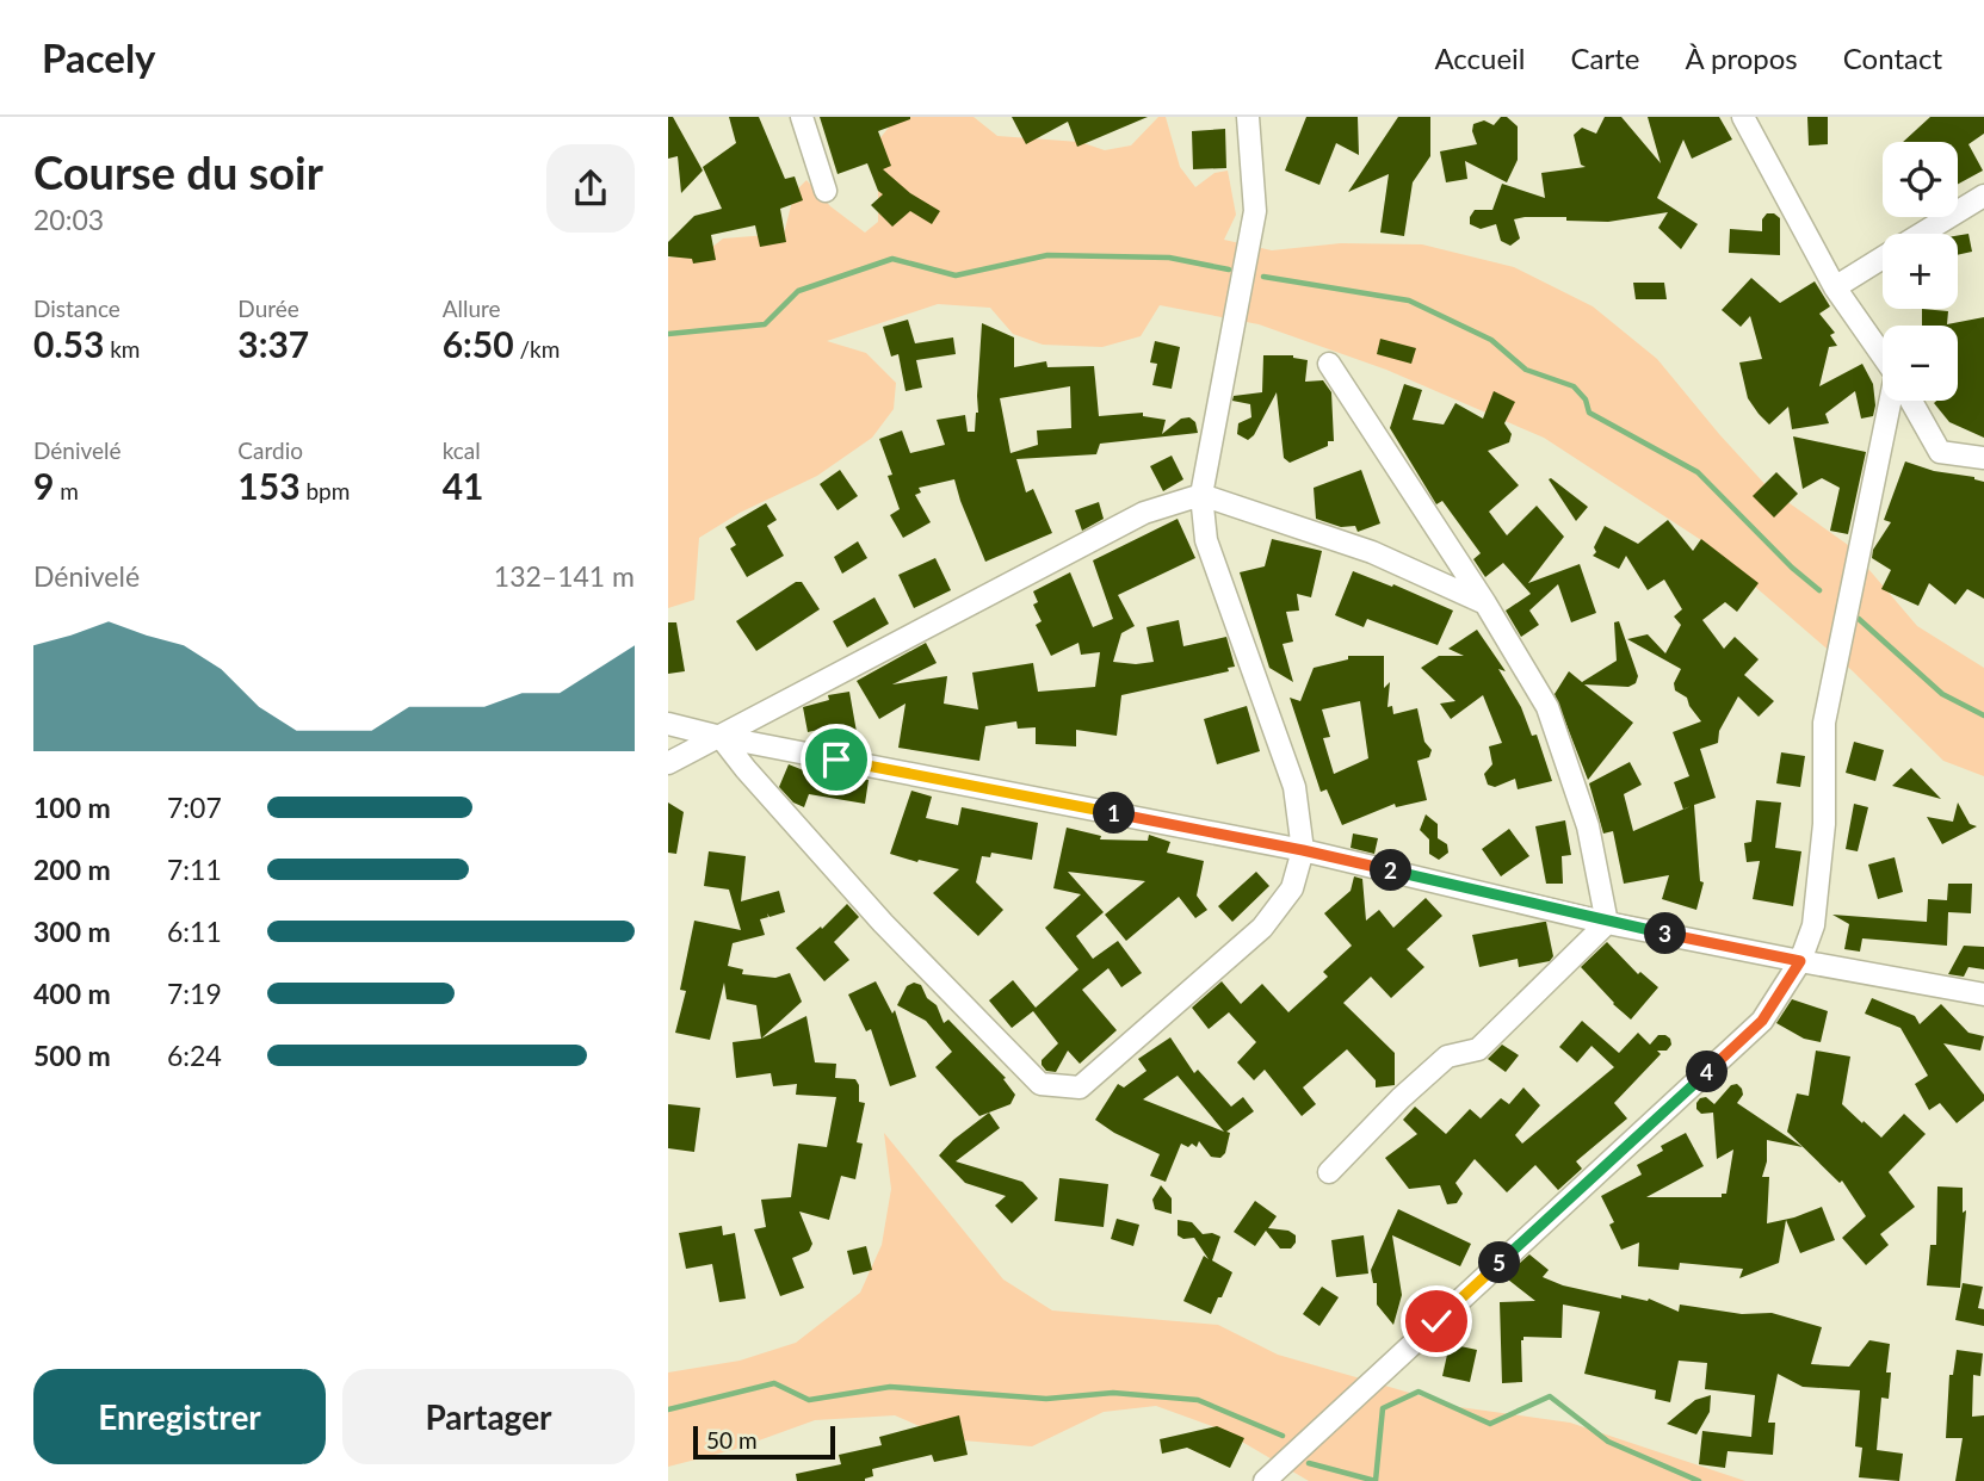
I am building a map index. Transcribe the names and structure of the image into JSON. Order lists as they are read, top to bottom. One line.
{"scale_bar":"50 m","page":{"header":"Pacely","nav":["Accueil","Carte","À propos","Contact"],"heading":["Course du soir","20:03"],"map_buttons":["+","−"],"stats":[["Distance","0.53 km"],["Durée","3:37"],["Allure","6:50 /km"],["Dénivelé","9 m"],["Cardio","153 bpm"],["kcal","41"]],"chart":["Dénivelé","132–141 m"],"list":[{"name":"100 m","note":"7:07"},{"name":"200 m","note":"7:11"},{"name":"300 m","note":"6:11"},{"name":"400 m","note":"7:19"},{"name":"500 m","note":"6:24"}],"pins":["1","2","3","4","5"],"buttons":["Enregistrer","Partager"],"scale":"50 m"}}
